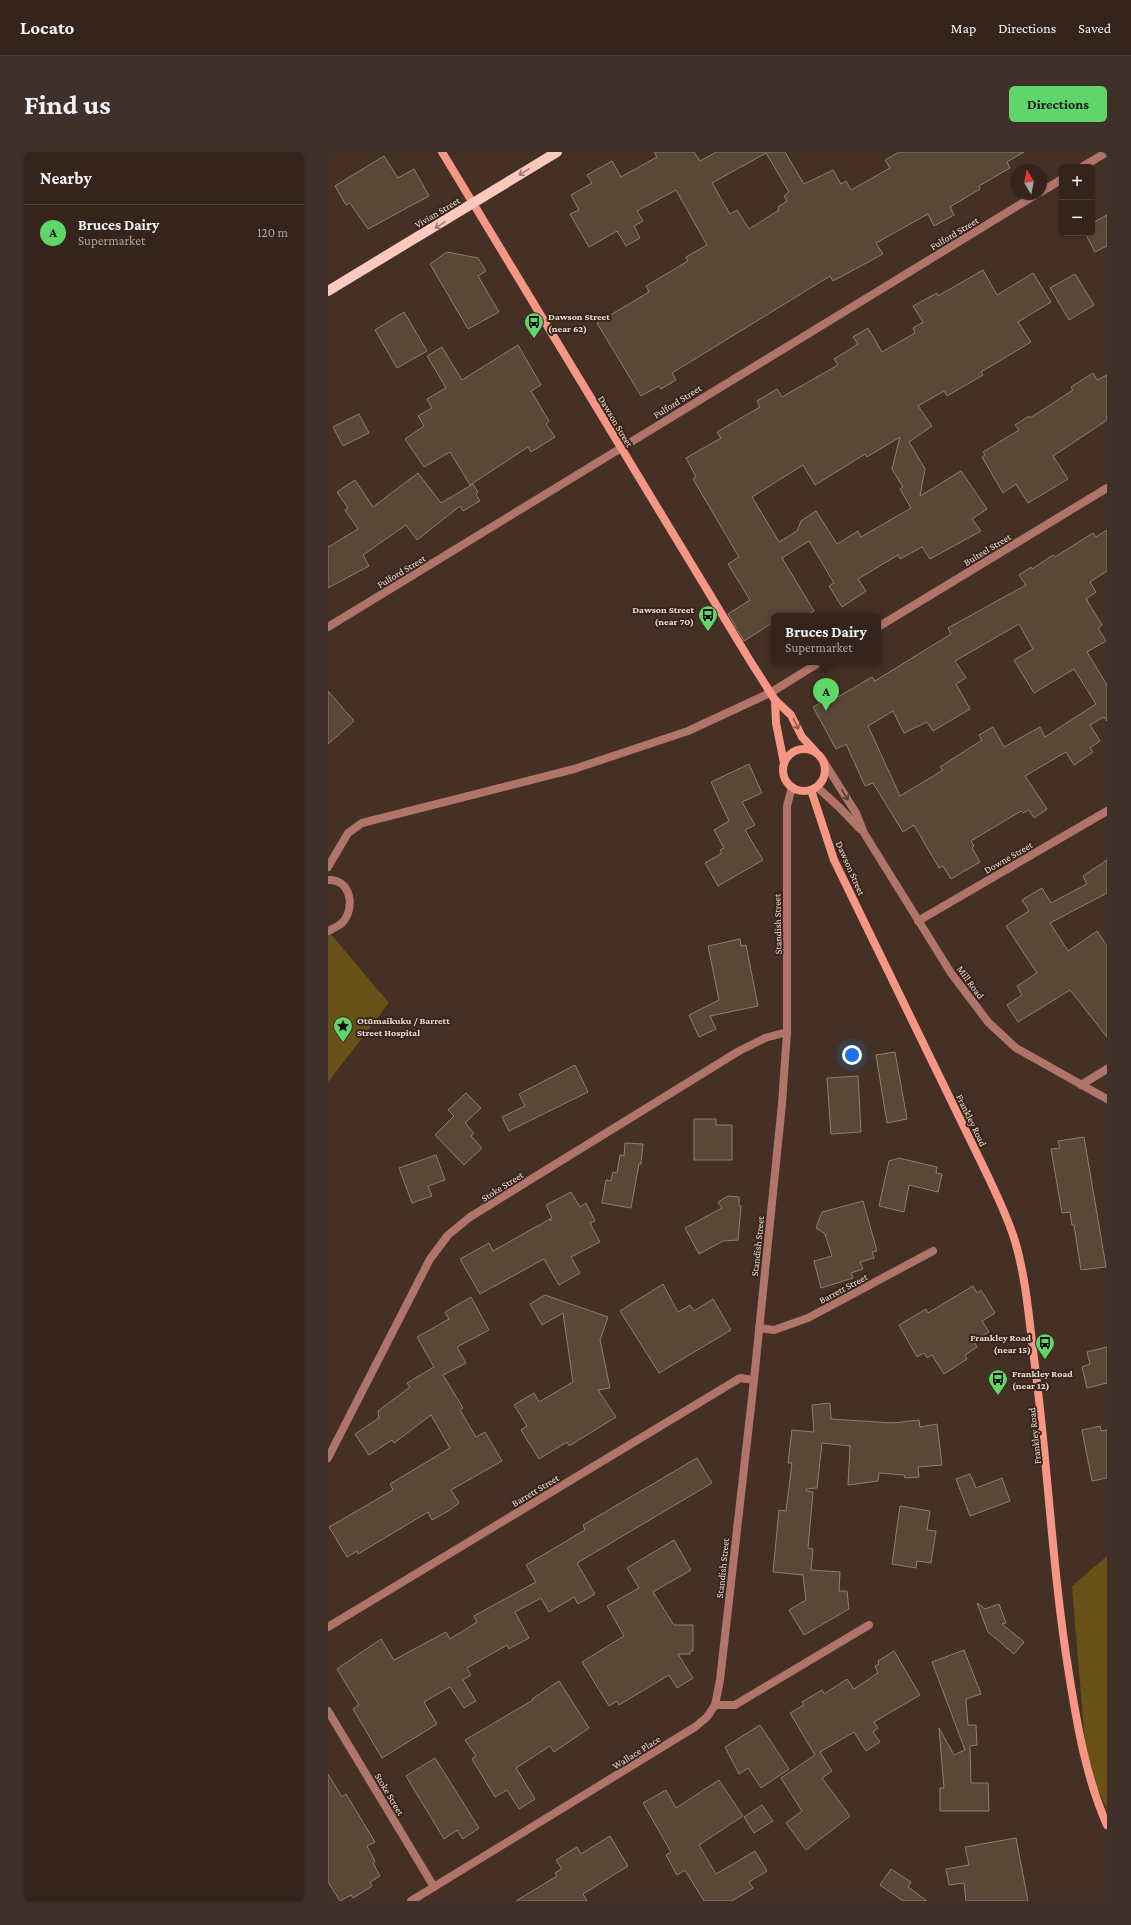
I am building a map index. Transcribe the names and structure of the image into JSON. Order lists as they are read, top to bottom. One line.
{"streets":{"main road":["Vivian Street"],"street":["Fulford Street","Dawson Street","Bulteel Street","Downe Street","Standish Street","Mill Road","Frankley Road","Stoke Street","Barrett Street","Wallace Place"]},"crossings":[["Vivian Street","Dawson Street"],["Fulford Street","Dawson Street"],["Dawson Street","Standish Street"],["Dawson Street","Mill Road"],["Dawson Street","Frankley Road"],["Downe Street","Mill Road"],["Standish Street","Mill Road"],["Standish Street","Stoke Street"],["Standish Street","Barrett Street"],["Standish Street","Wallace Place"],["Stoke Street","Wallace Place"]],"one_way":["Vivian Street"],"places":{"bus stop":["Dawson Street (near 62)","Dawson Street (near 70)","Frankley Road (near 15)","Frankley Road (near 12)"],"place":["Otūmaikuku / Barrett Street Hospital"]},"north":"top","page":{"header":"Locato","nav":["Map","Directions","Saved"],"buttons":"Directions","title":"Find us","heading":"Nearby","map_buttons":["+","−"],"list":[{"mark":"A","name":"Bruces Dairy","note":"Supermarket","value":"120 m"}],"popup":["Bruces Dairy","Supermarket"],"pins":"A"}}
